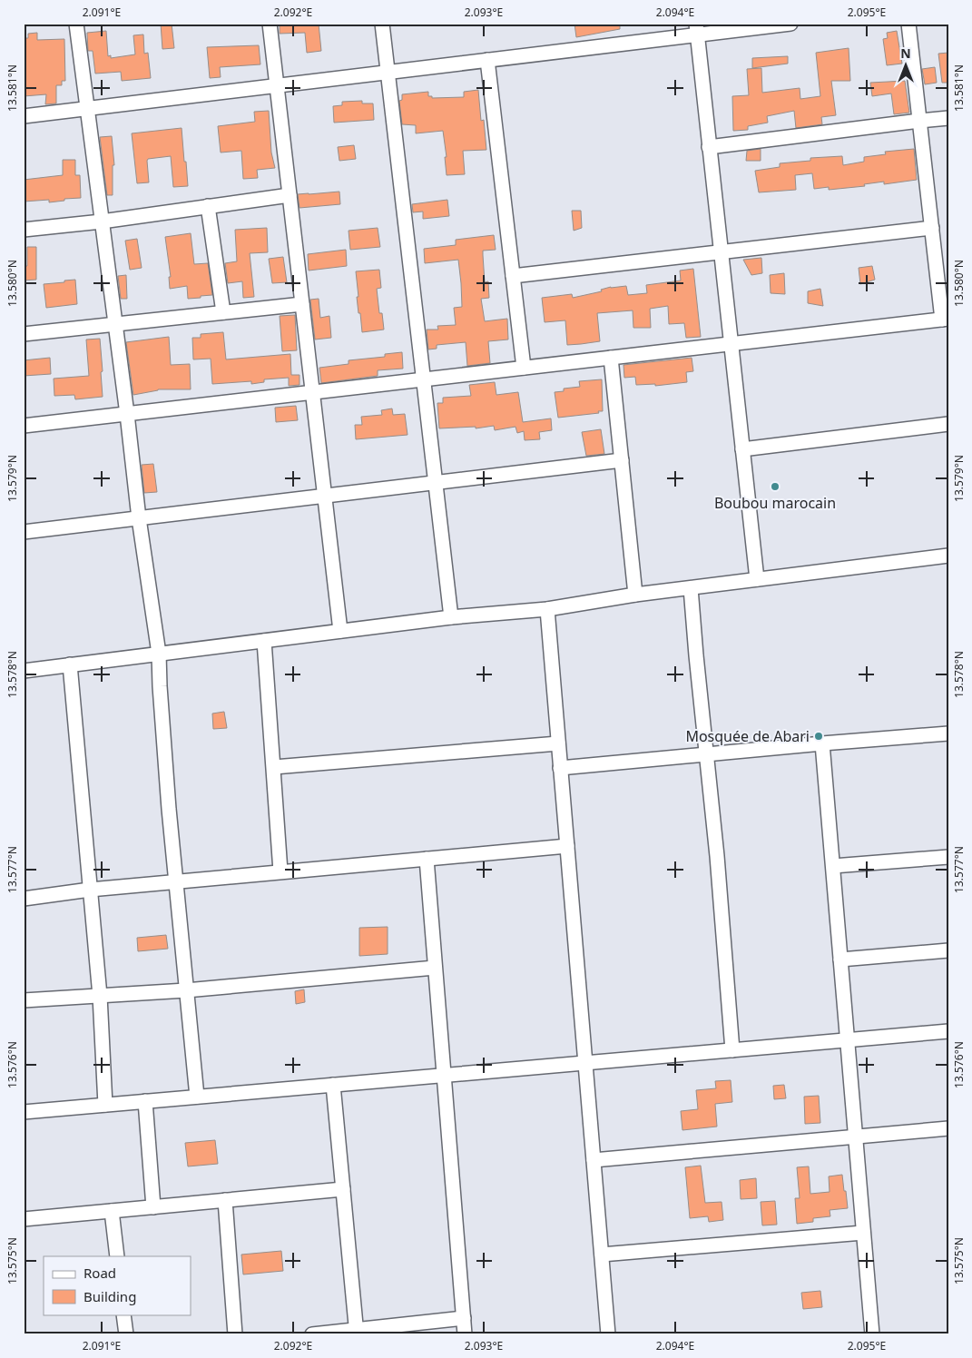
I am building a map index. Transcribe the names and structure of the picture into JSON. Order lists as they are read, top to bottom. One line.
{"places":["Boubou marocain","Mosquée de Abari"],"legend":["Road","Building"],"north":"top","coordinates":["2.091°E","2.092°E","2.093°E","2.094°E","2.095°E","13.581°N","13.580°N","13.579°N","13.578°N","13.577°N","13.576°N","13.575°N"]}
